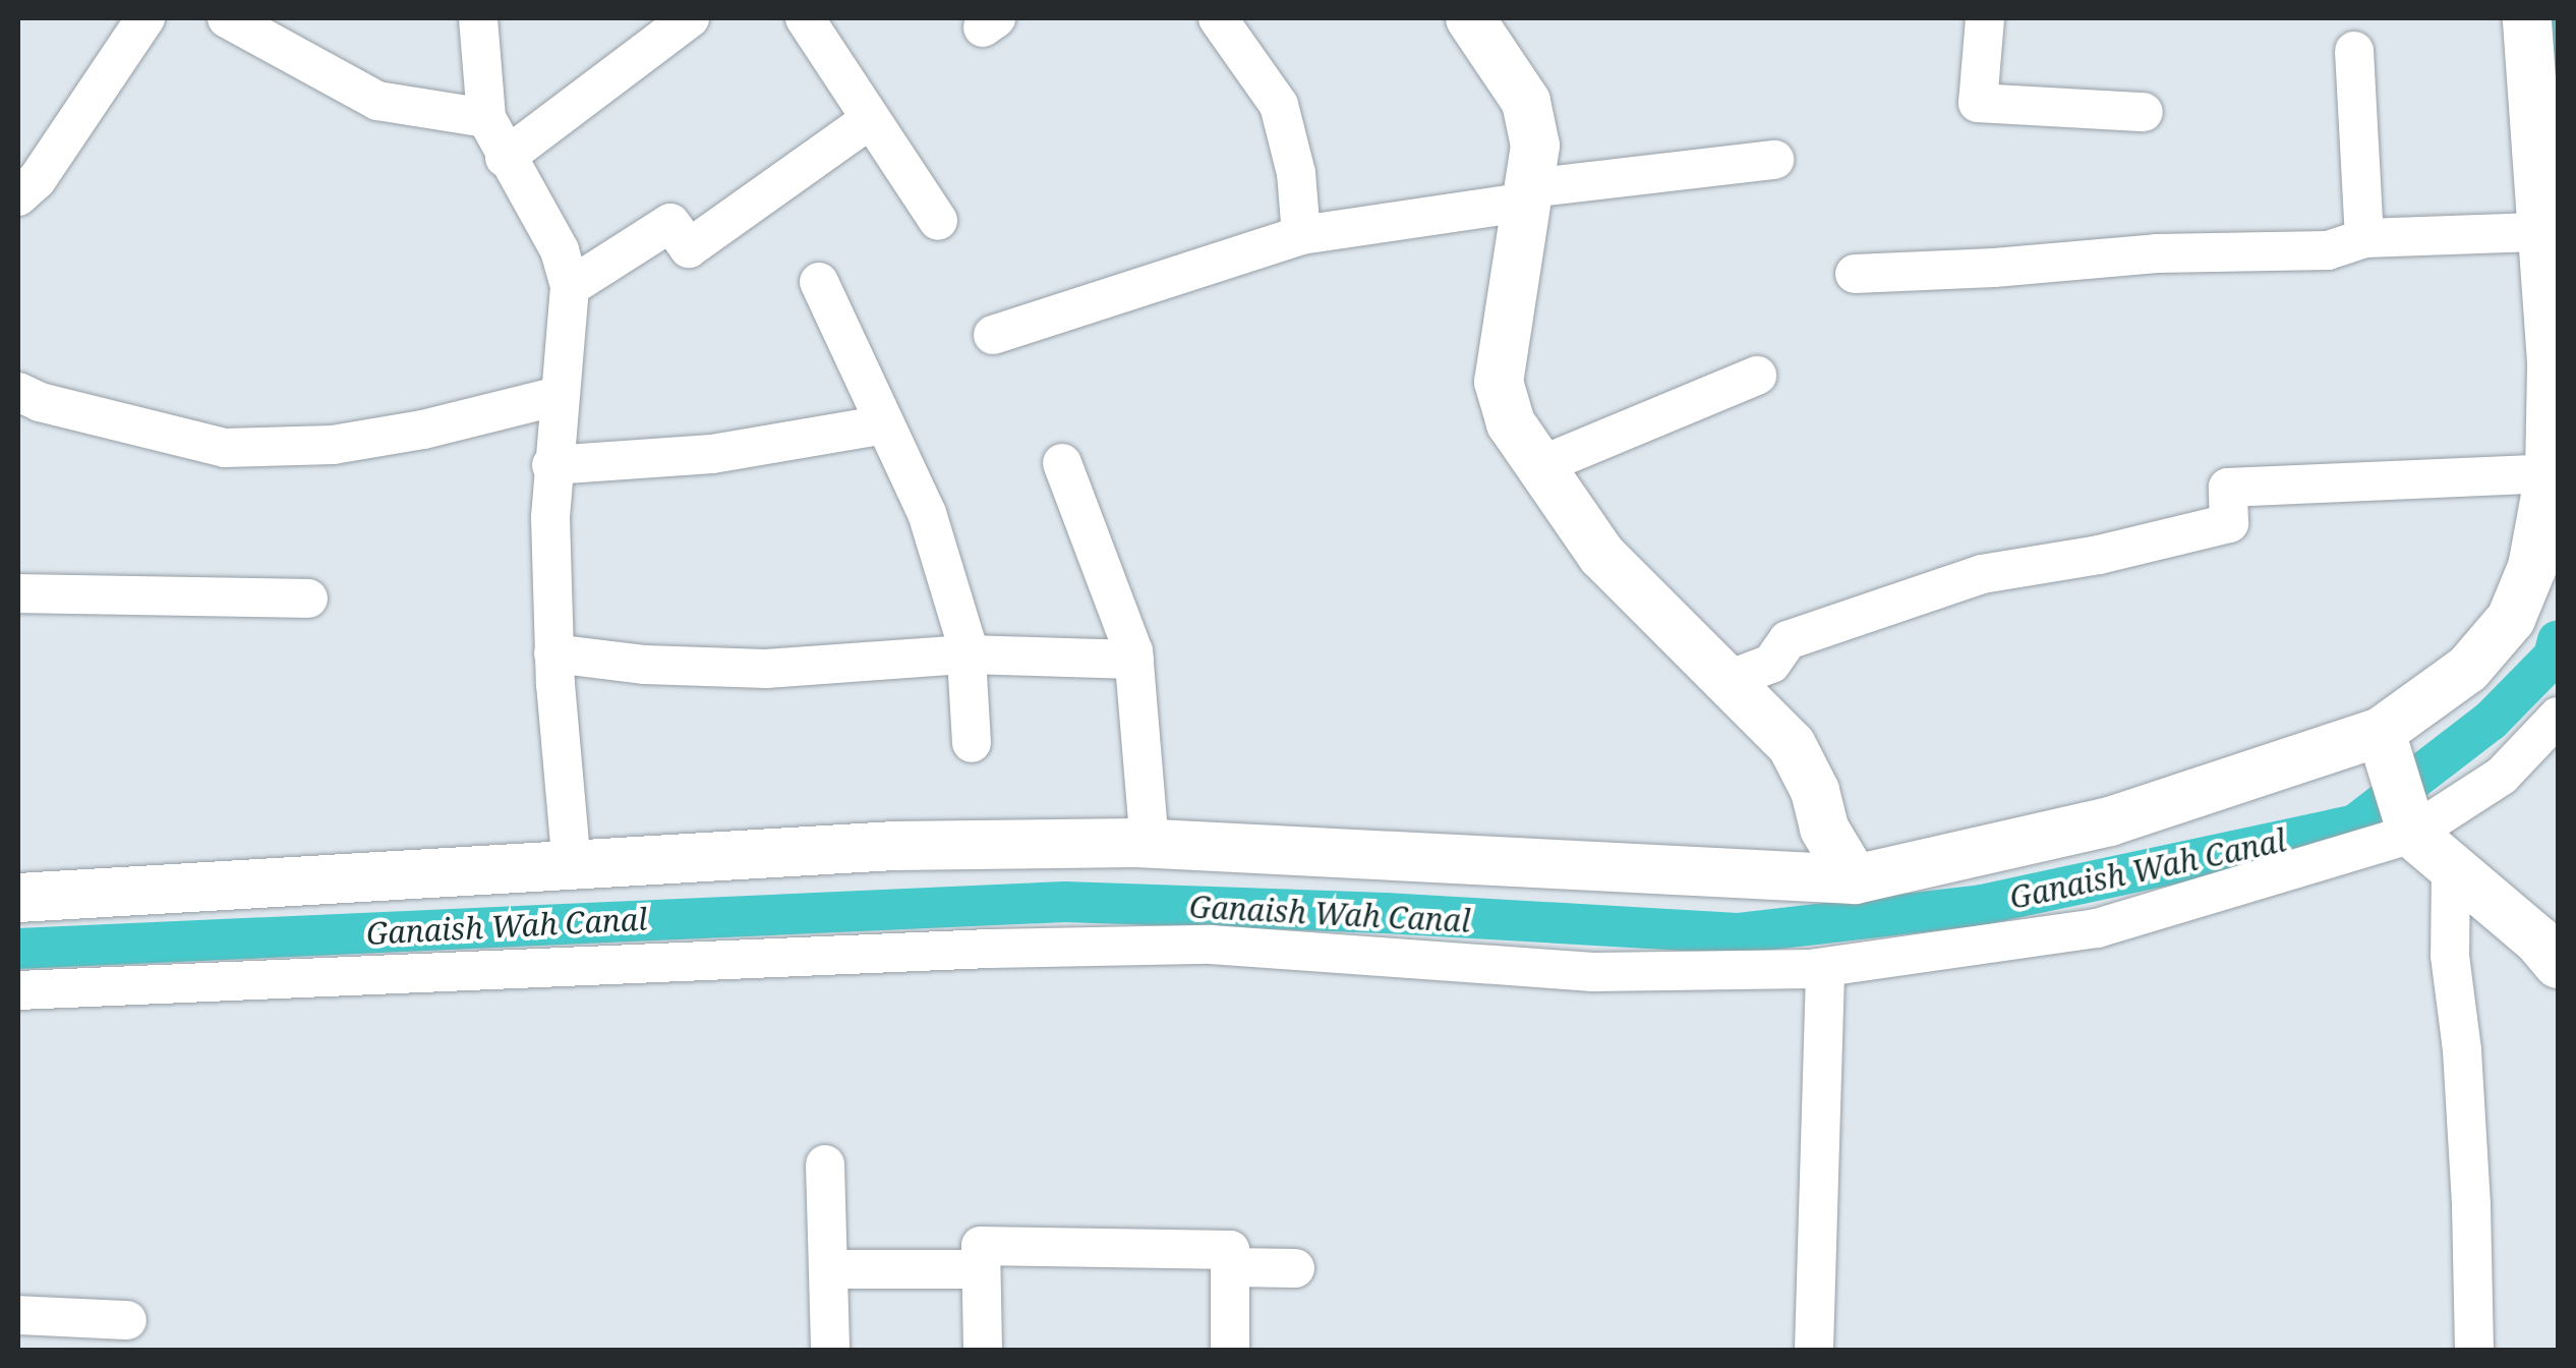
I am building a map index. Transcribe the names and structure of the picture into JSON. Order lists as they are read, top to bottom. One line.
{"water":["Ganaish Wah Canal"]}
